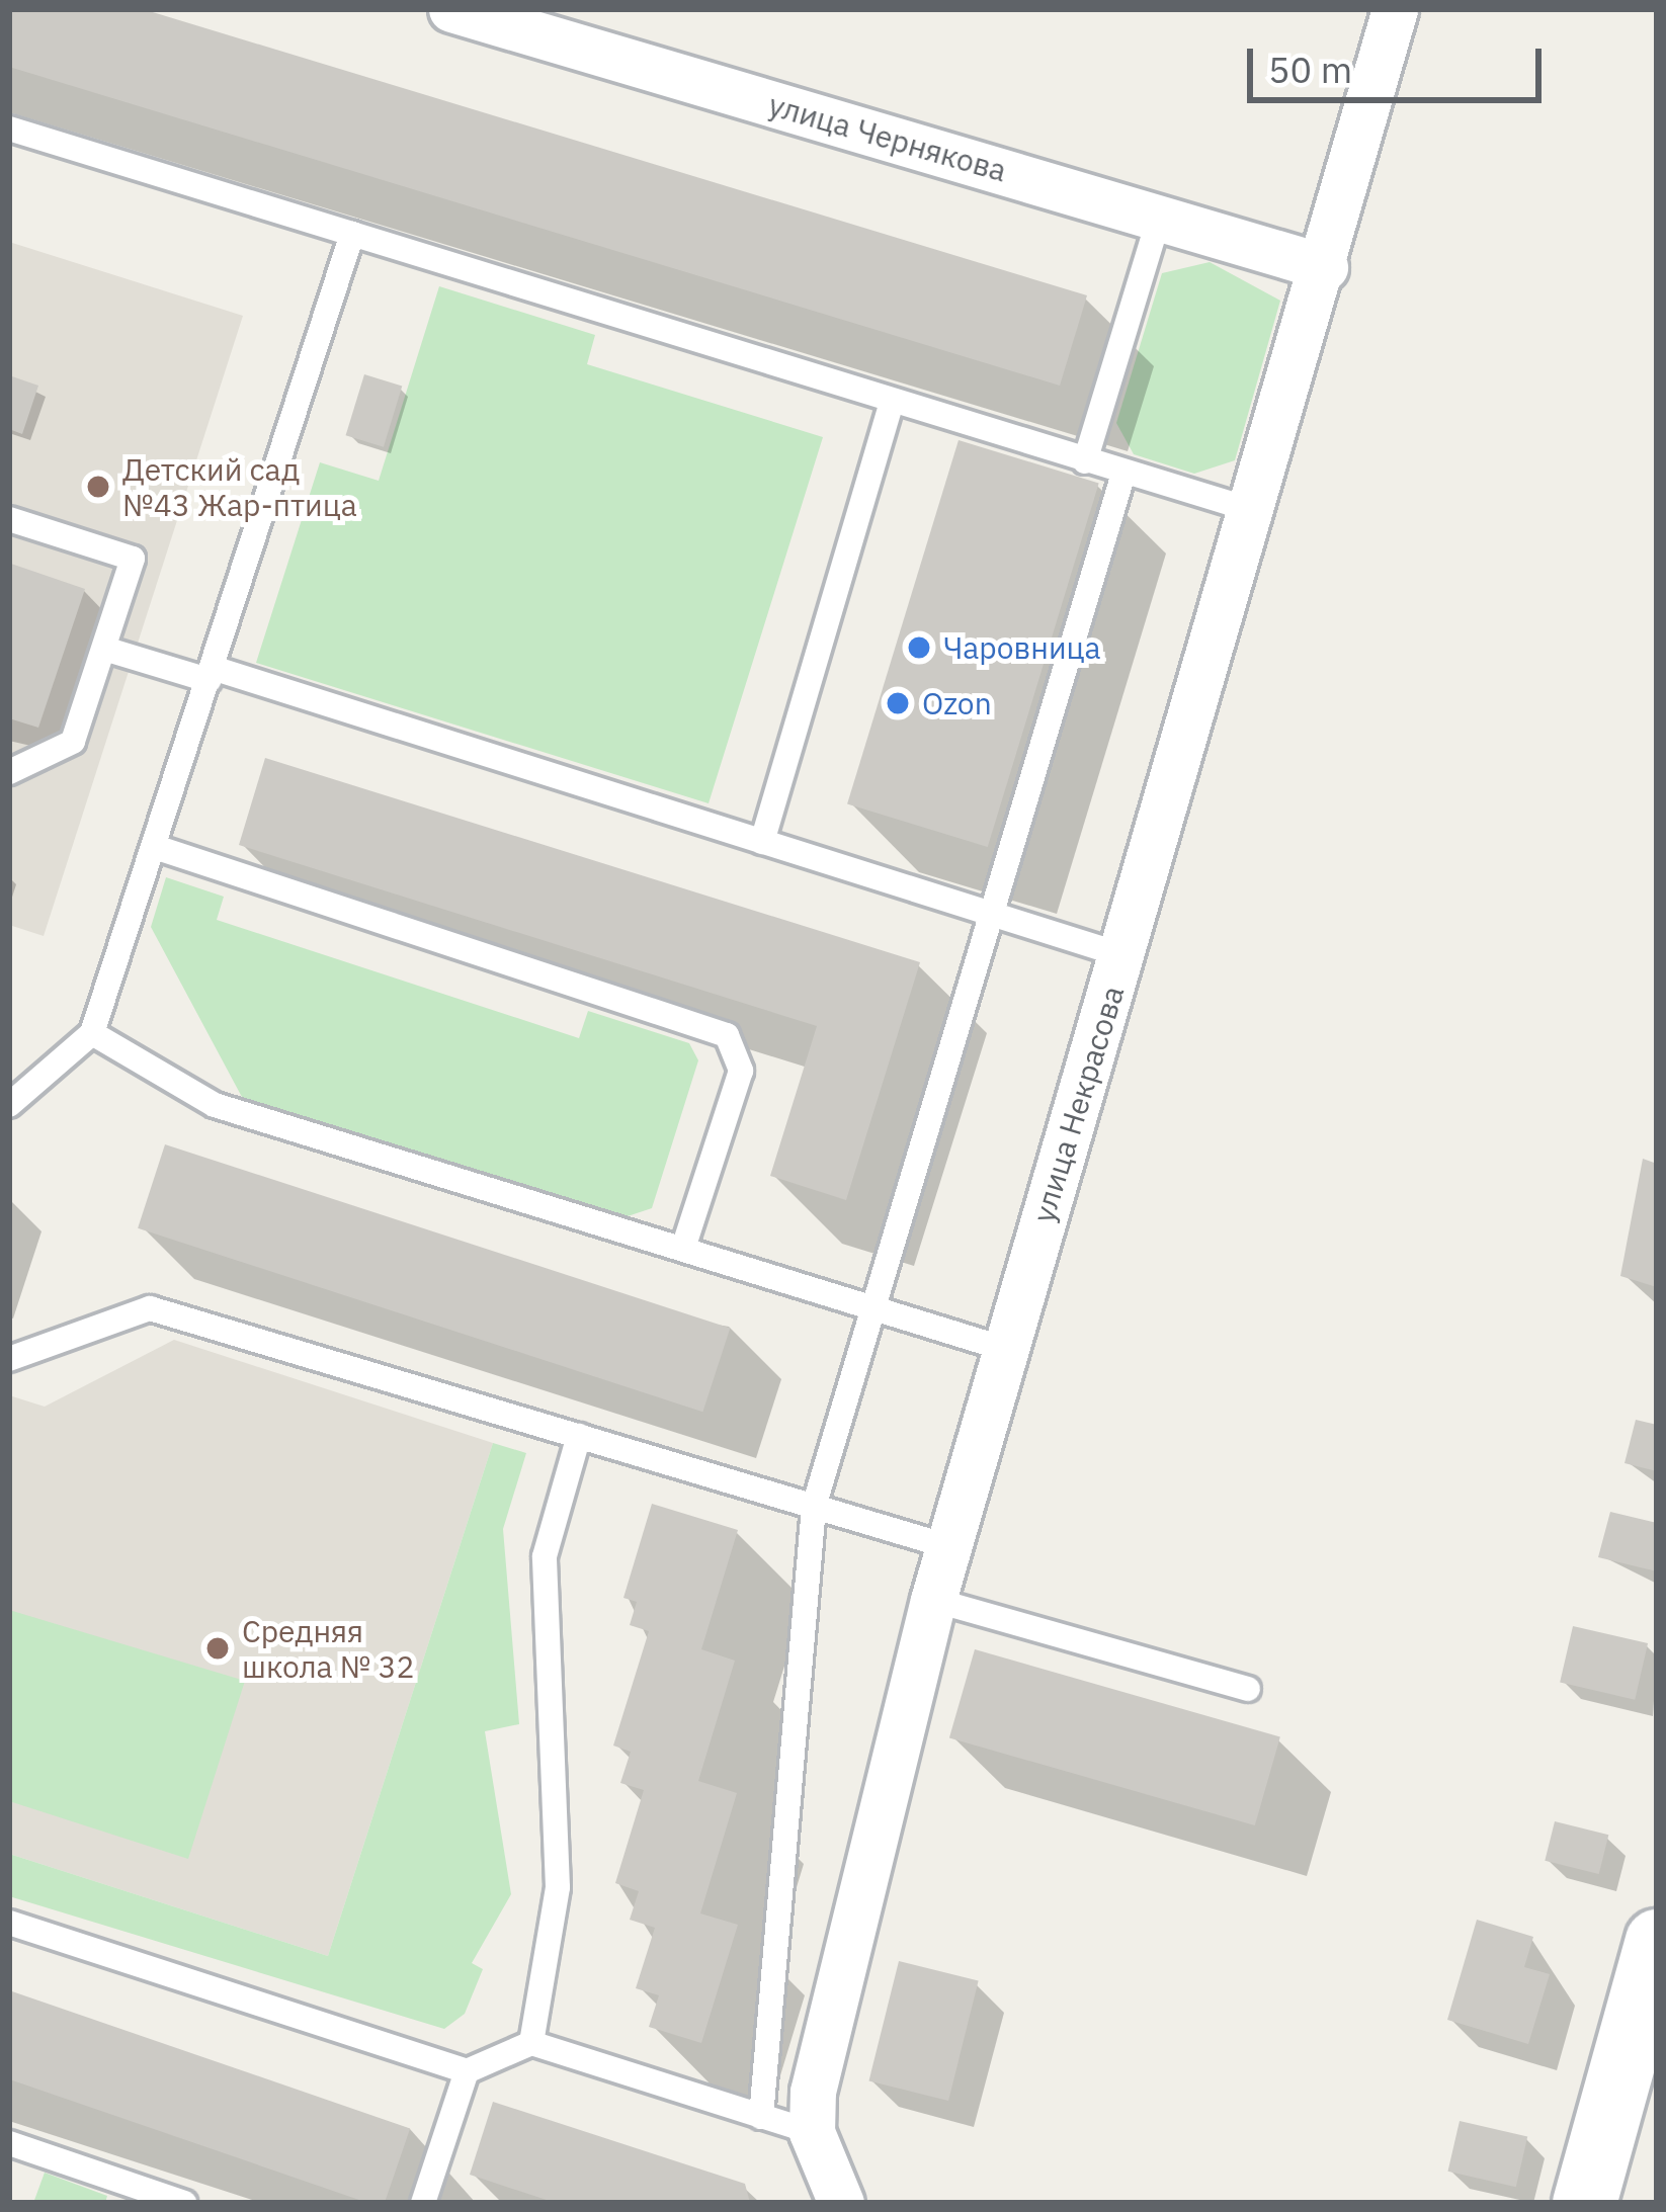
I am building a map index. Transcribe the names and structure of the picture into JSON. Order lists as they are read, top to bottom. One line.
{"streets":{"street":["улица Чернякова","улица Некрасова"]},"crossings":[["улица Чернякова","улица Некрасова"]],"places":["Детский сад №43 Жар-птица","Чаровница","Ozon","Средняя школа № 32"],"scale_bar":"50 m"}
